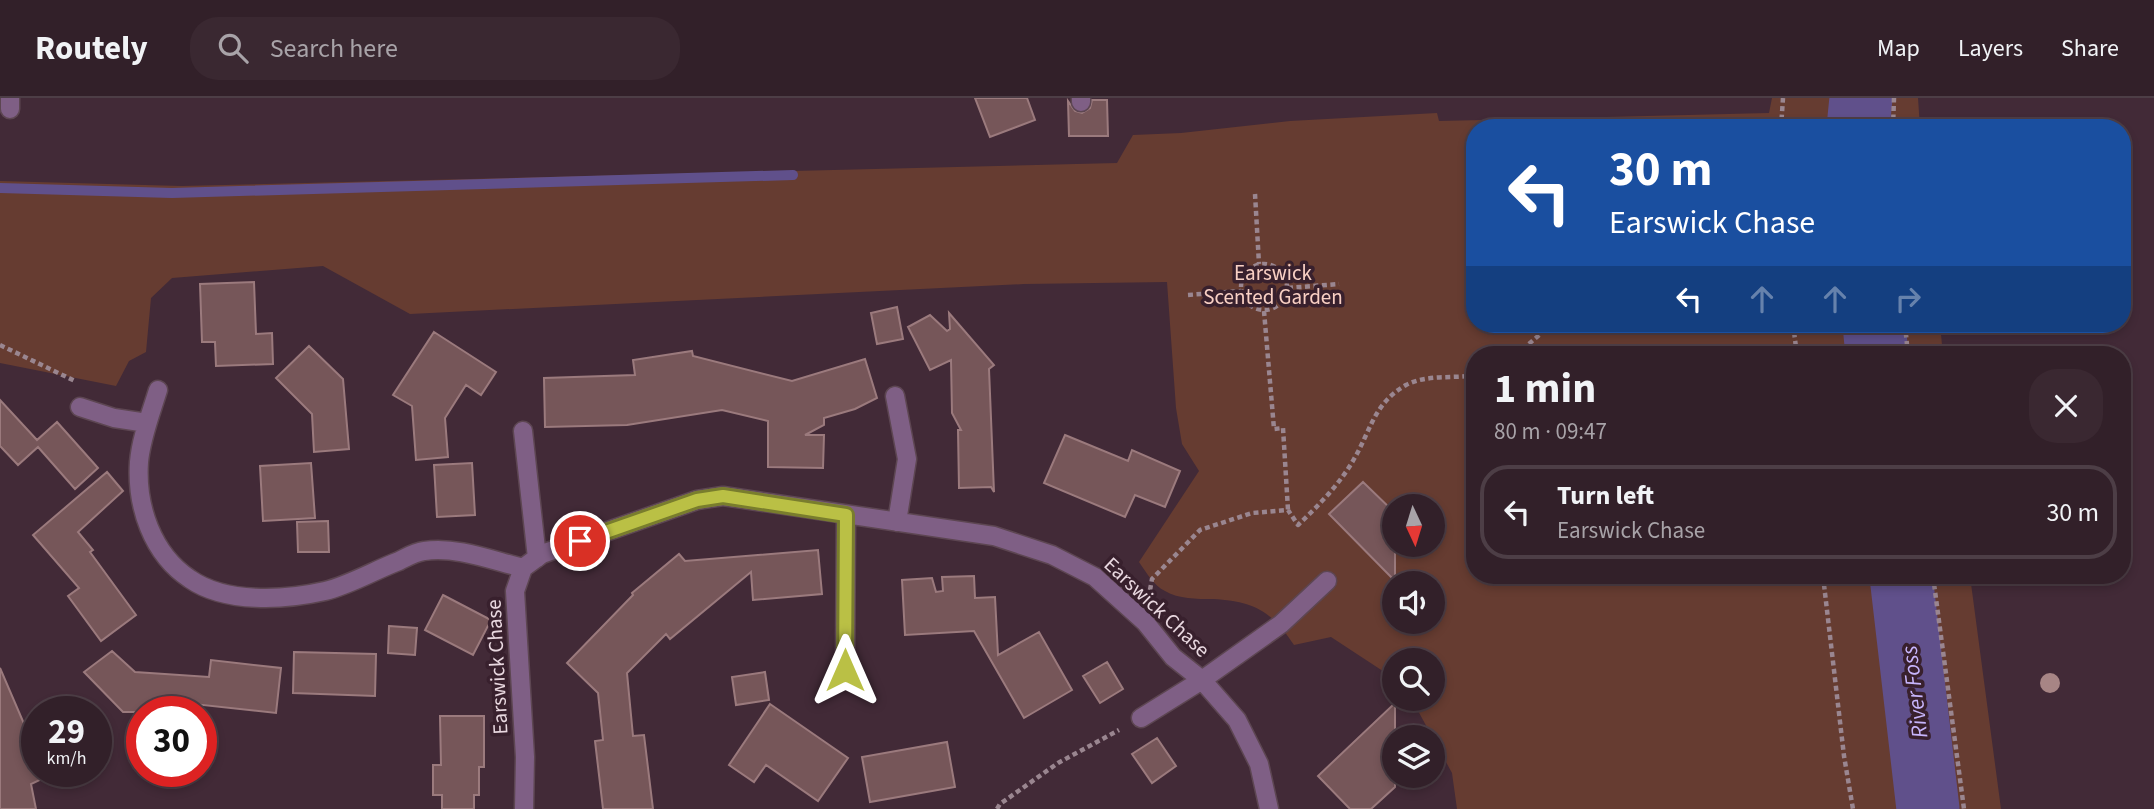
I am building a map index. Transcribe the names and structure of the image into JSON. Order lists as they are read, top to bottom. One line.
{"streets":{"street":["Earswick Chase"]},"water":["River Foss"],"parks":["Earswick Scented Garden"],"north":"bottom","page":{"header":"Routely","search":"Search here","nav":["Map","Layers","Share"],"turn":["30 m","Earswick Chase"],"heading":["1 min","80 m · 09:47"],"list":[{"name":"Turn left","note":"Earswick Chase","value":"30 m"}],"speed":"29 km/h","limit":"30"}}
